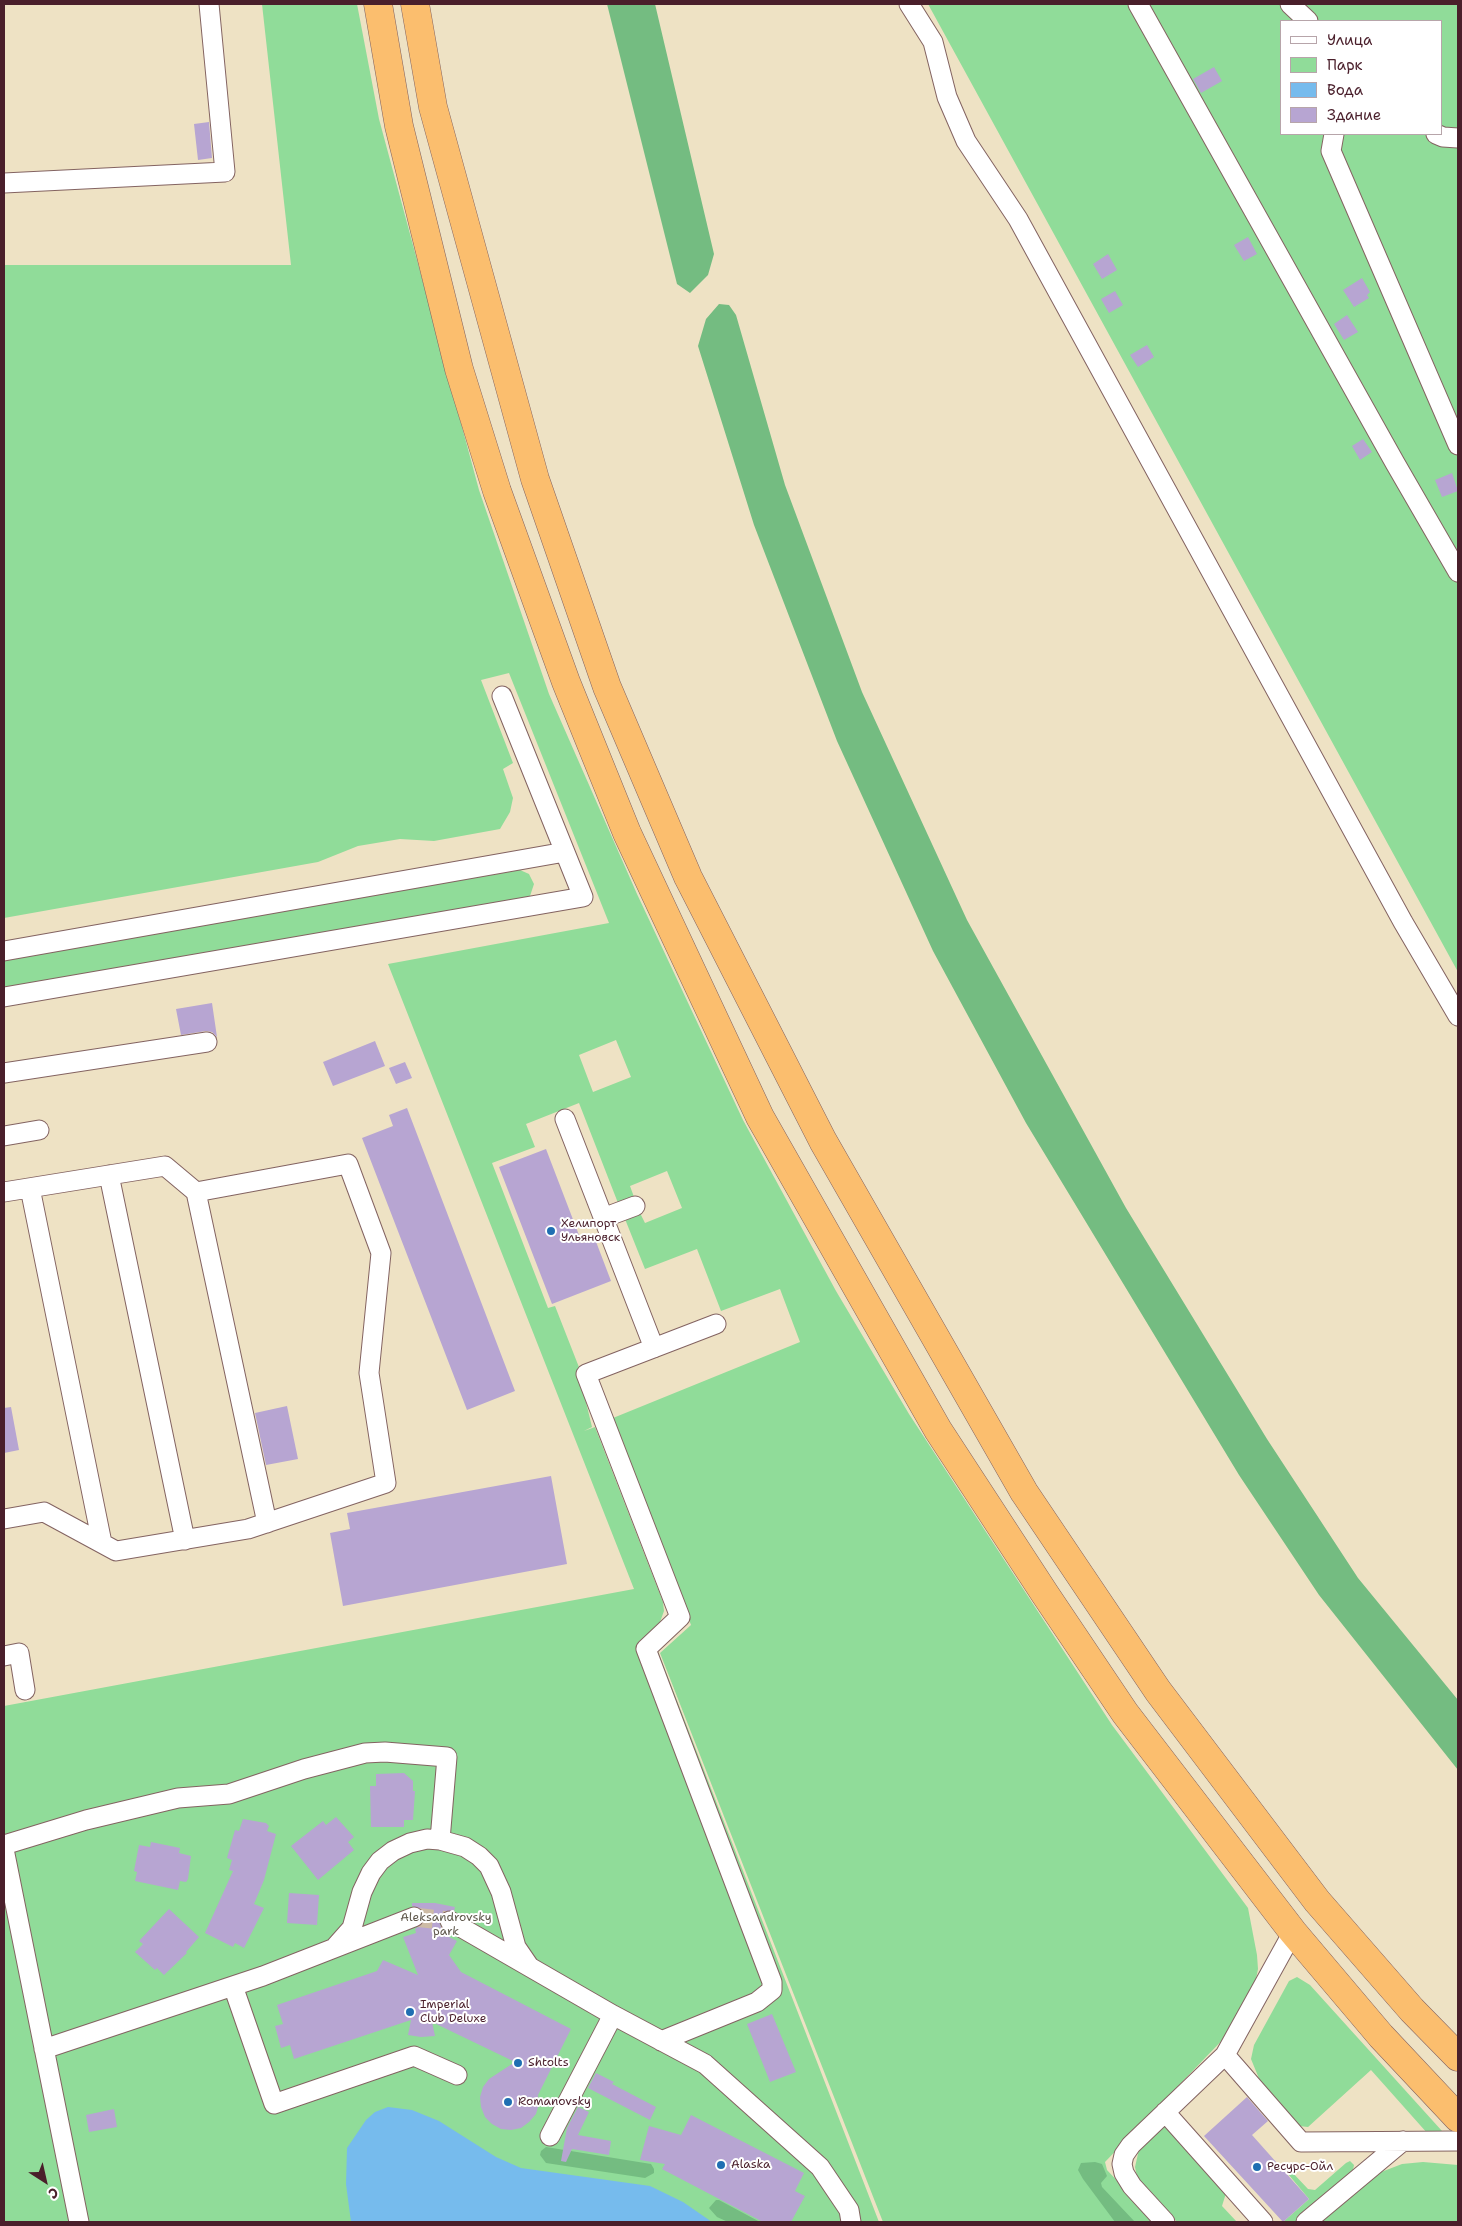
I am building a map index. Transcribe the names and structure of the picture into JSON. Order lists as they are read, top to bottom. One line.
{"parks":["Aleksandrovsky park"],"places":["Хелипорт Ульяновск","Imperial Club Deluxe","Shtolts","Romanovsky","Alaska","Ресурс-Ойл"],"legend":["Улица","Парк","Вода","Здание"],"north":"bottom right"}
